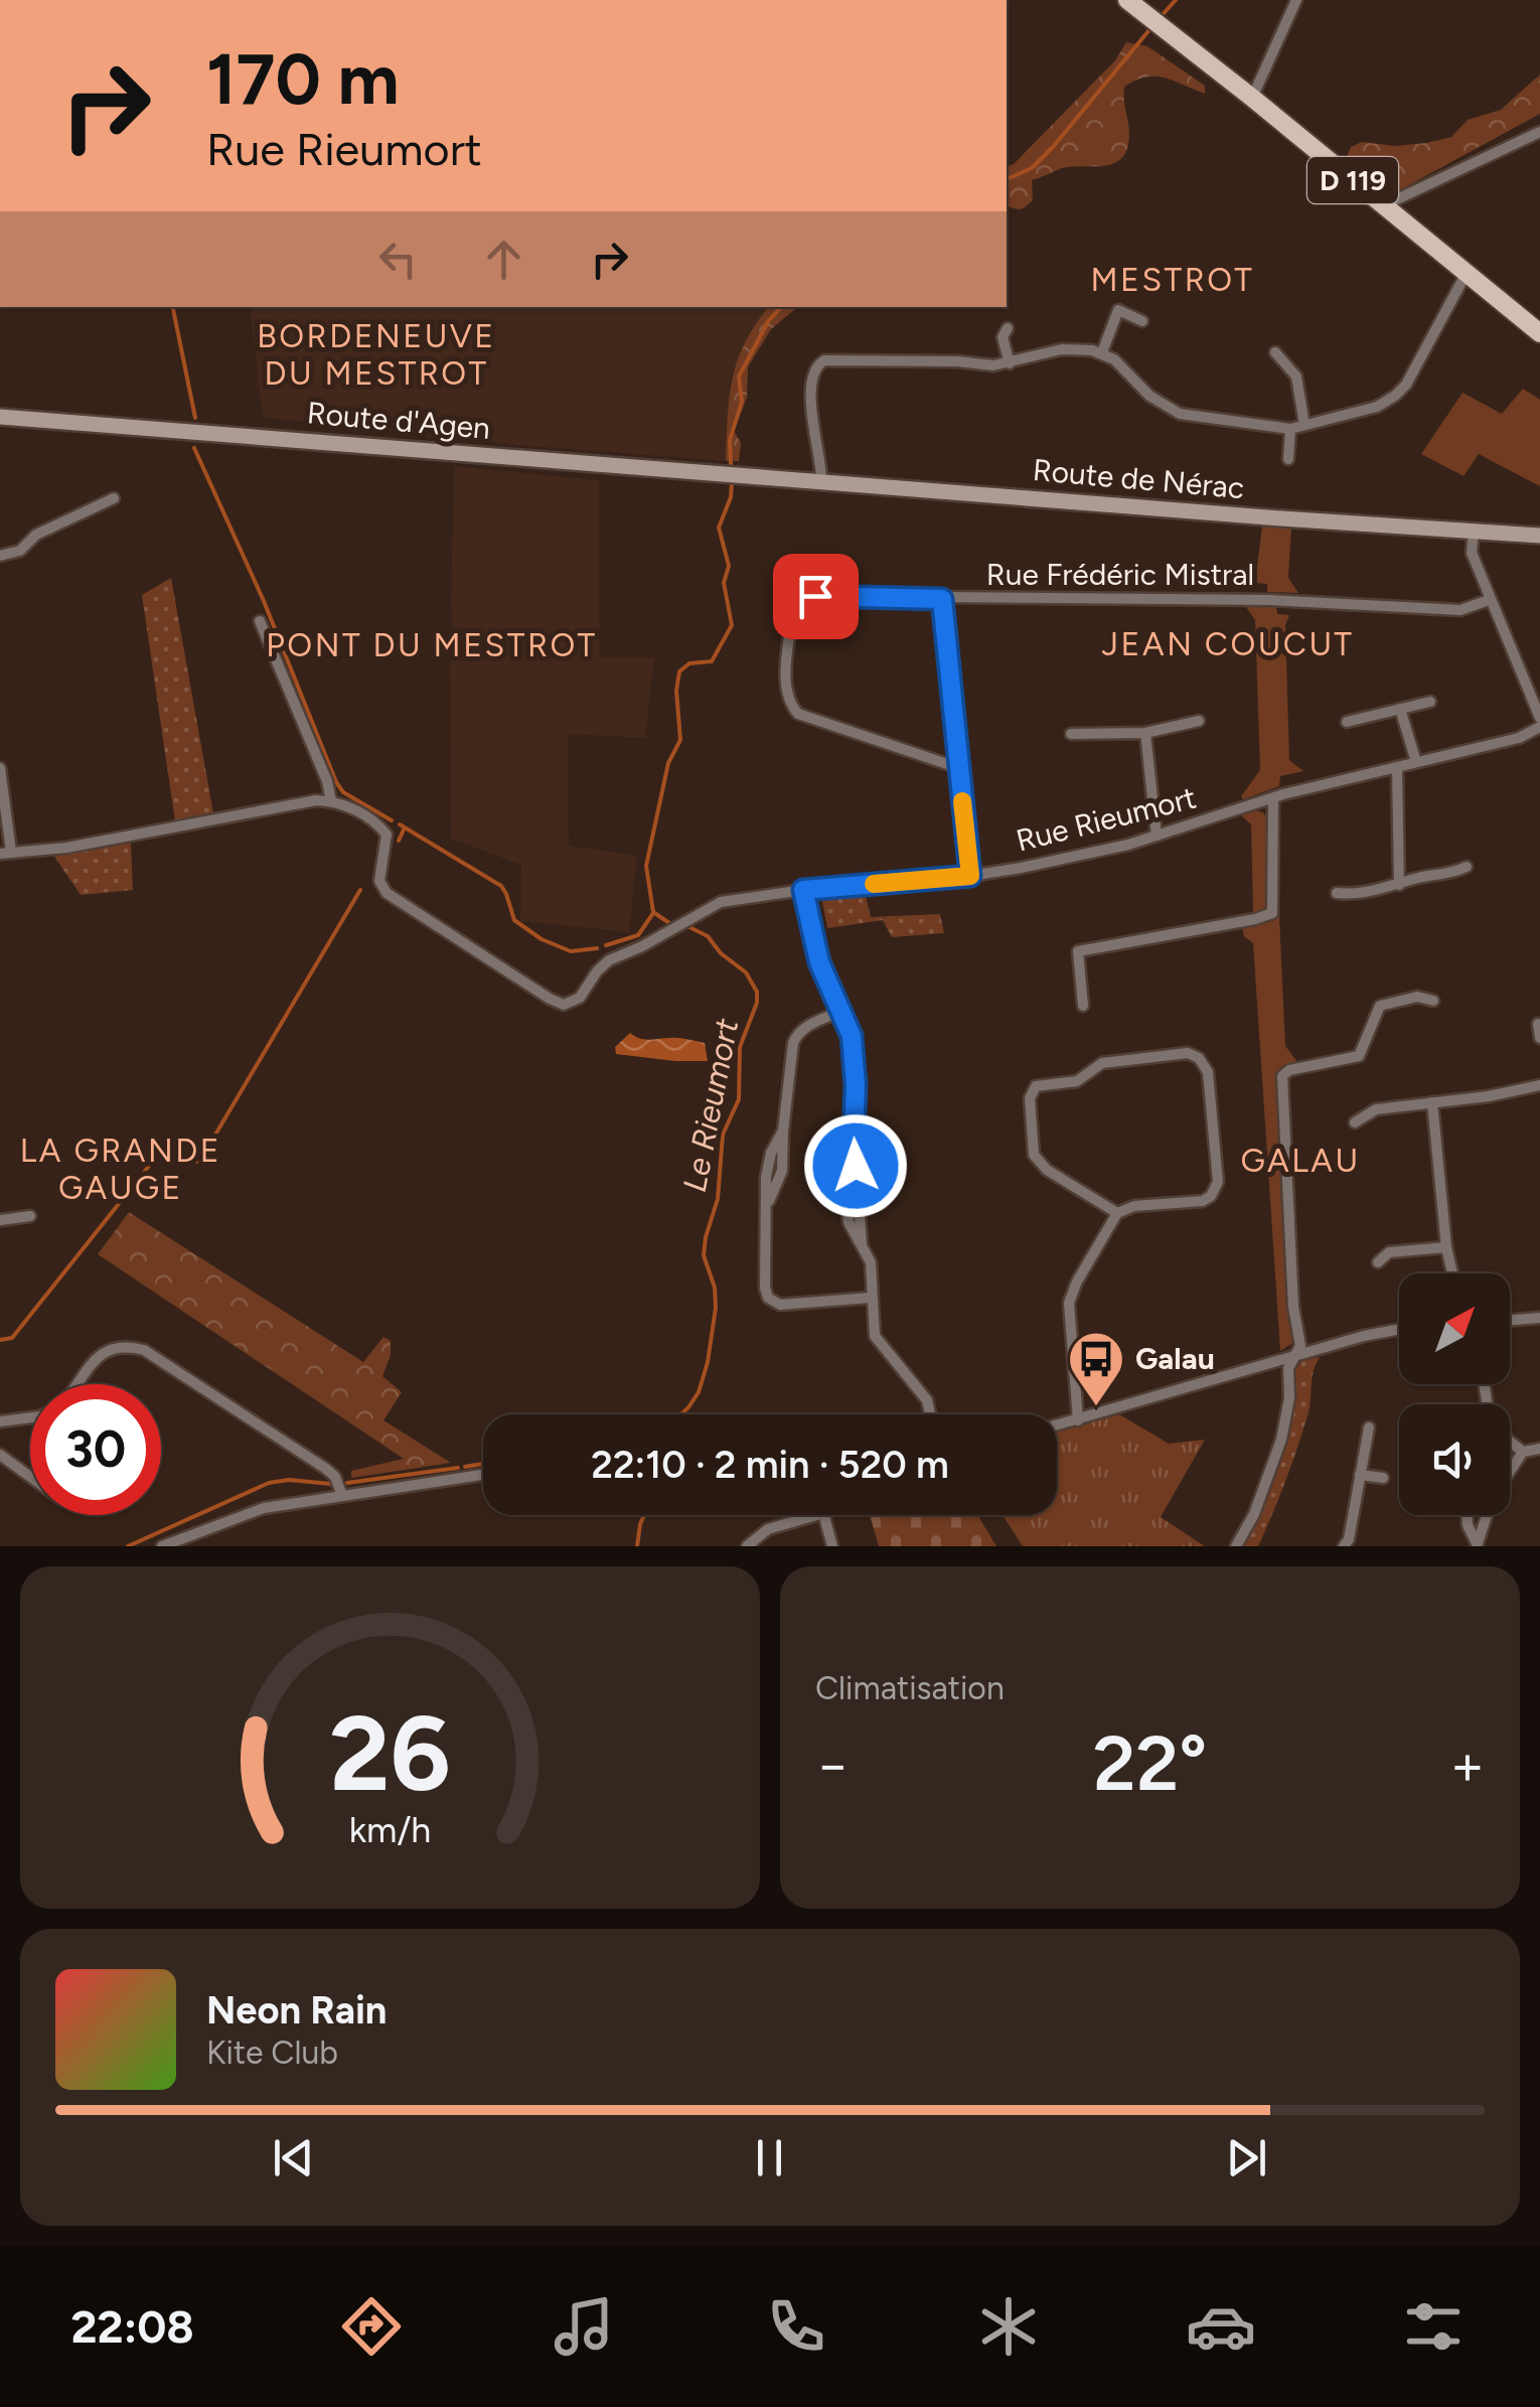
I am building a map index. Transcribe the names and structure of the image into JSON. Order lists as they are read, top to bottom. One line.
{"streets":{"main road":["D 119","Route d'Agen","Route de Nérac"],"street":["Rue Frédéric Mistral","Rue Rieumort"]},"crossings":[["Route d'Agen","Route de Nérac"]],"districts":["MESTROT","BORDENEUVE DU MESTROT","JEAN COUCUT","PONT DU MESTROT","LA GRANDE GAUGE","GALAU"],"water":["Le Rieumort"],"places":{"bus stop":["Galau"]},"north":"top right","page":{"turn":["170 m","Rue Rieumort"],"limit":"30","trip":"22:10 · 2 min · 520 m","tile":"Climatisation","heat":["−","22°","+"],"song":["Neon Rain","Kite Club"],"tabs":"22:08","gauge":["26","km/h"]}}
